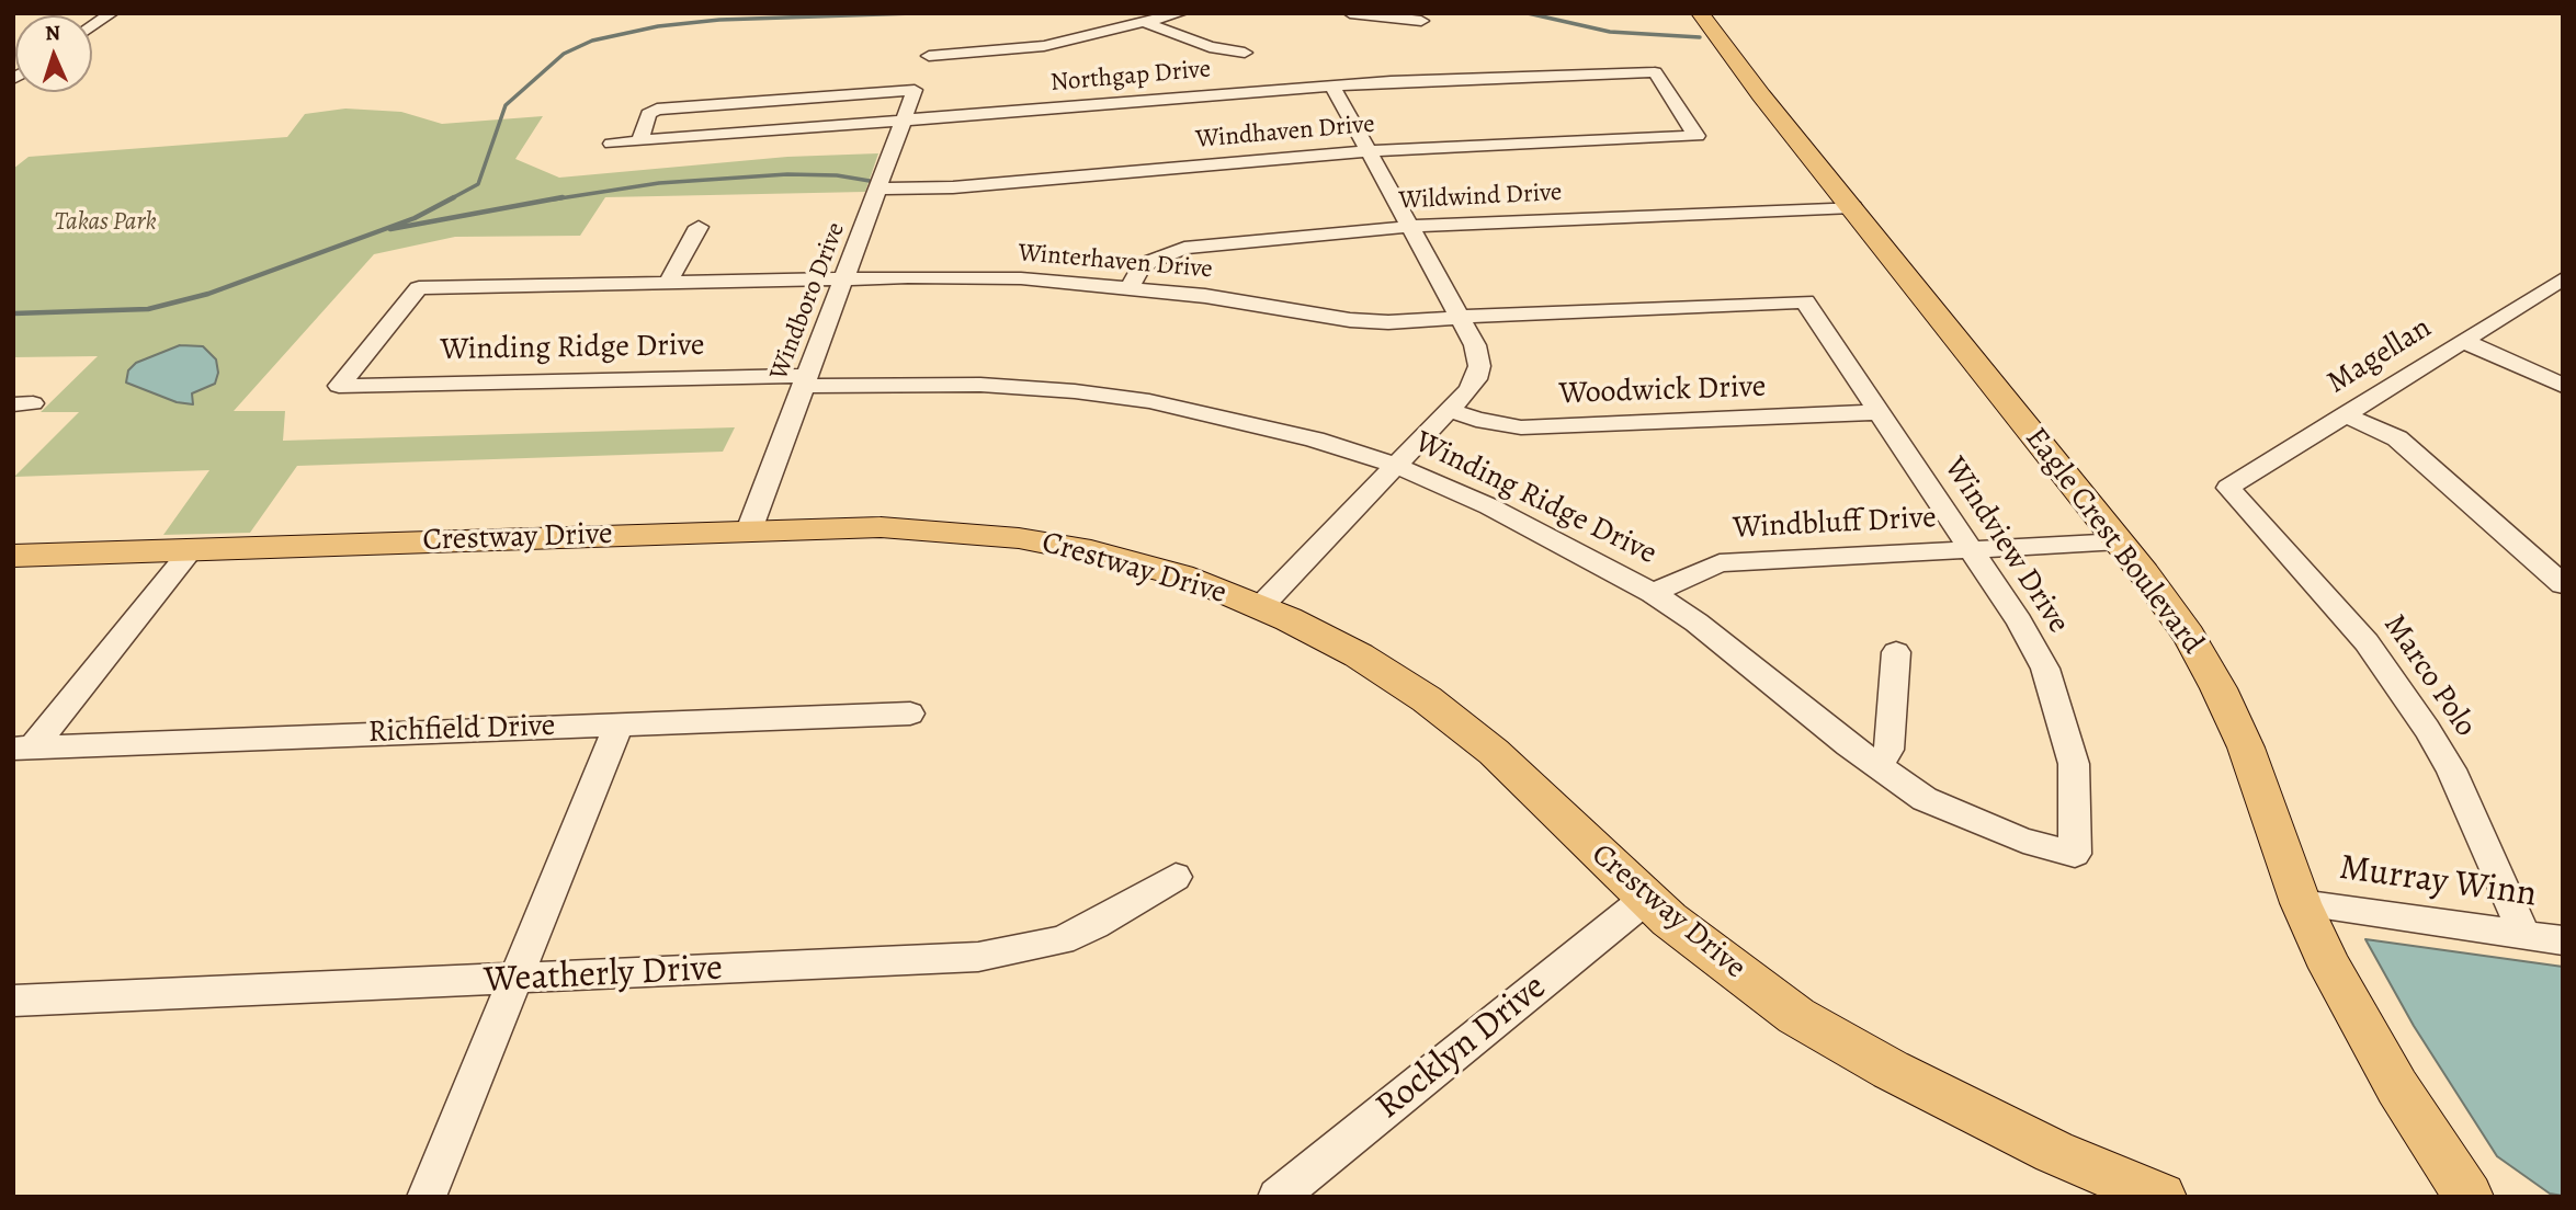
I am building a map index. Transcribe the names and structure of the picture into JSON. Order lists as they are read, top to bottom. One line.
{"streets":{"main road":["Crestway Drive","Eagle Crest Boulevard"],"street":["Northgap Drive","Windhaven Drive","Wildwind Drive","Winterhaven Drive","Windboro Drive","Winding Ridge Drive","Magellan","Woodwick Drive","Windbluff Drive","Windview Drive","Marco Polo","Richfield Drive","Murray Winn","Weatherly Drive","Rocklyn Drive"]},"crossings":[["Northgap Drive","Windhaven Drive"],["Northgap Drive","Windboro Drive"],["Windhaven Drive","Windboro Drive"],["Wildwind Drive","Winterhaven Drive"],["Wildwind Drive","Eagle Crest Boulevard"],["Winterhaven Drive","Windboro Drive"],["Winterhaven Drive","Winding Ridge Drive"],["Winterhaven Drive","Windview Drive"],["Windboro Drive","Winding Ridge Drive"],["Windboro Drive","Crestway Drive"],["Winding Ridge Drive","Windbluff Drive"],["Winding Ridge Drive","Windview Drive"],["Magellan","Marco Polo"],["Woodwick Drive","Windview Drive"],["Windbluff Drive","Eagle Crest Boulevard"],["Windbluff Drive","Windview Drive"],["Crestway Drive","Rocklyn Drive"],["Eagle Crest Boulevard","Murray Winn"],["Marco Polo","Murray Winn"]],"parks":["Takas Park"],"north":"top"}
